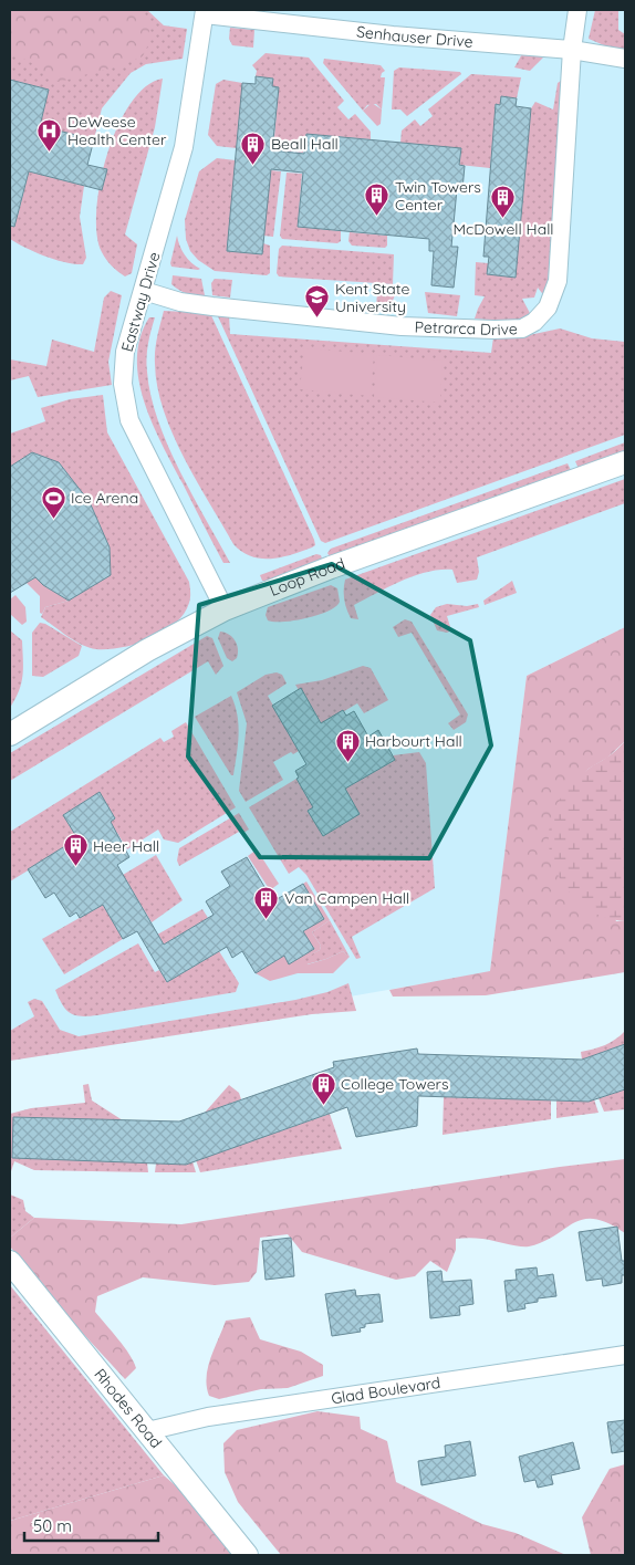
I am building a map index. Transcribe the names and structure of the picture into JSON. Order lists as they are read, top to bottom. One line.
{"streets":{"street":["Senhauser Drive","Eastway Drive","Petrarca Drive","Loop Road","Glad Boulevard","Rhodes Road"]},"crossings":[["Senhauser Drive","Eastway Drive"],["Senhauser Drive","Petrarca Drive"],["Eastway Drive","Petrarca Drive"],["Eastway Drive","Loop Road"],["Glad Boulevard","Rhodes Road"]],"places":{"hospital":["DeWeese Health Center"],"building":["Beall Hall","Twin Towers Center","McDowell Hall","Harbourt Hall","Heer Hall","Van Campen Hall","College Towers"],"school or university":["Kent State University"],"sports":["Ice Arena"]},"scale_bar":"50 m"}
